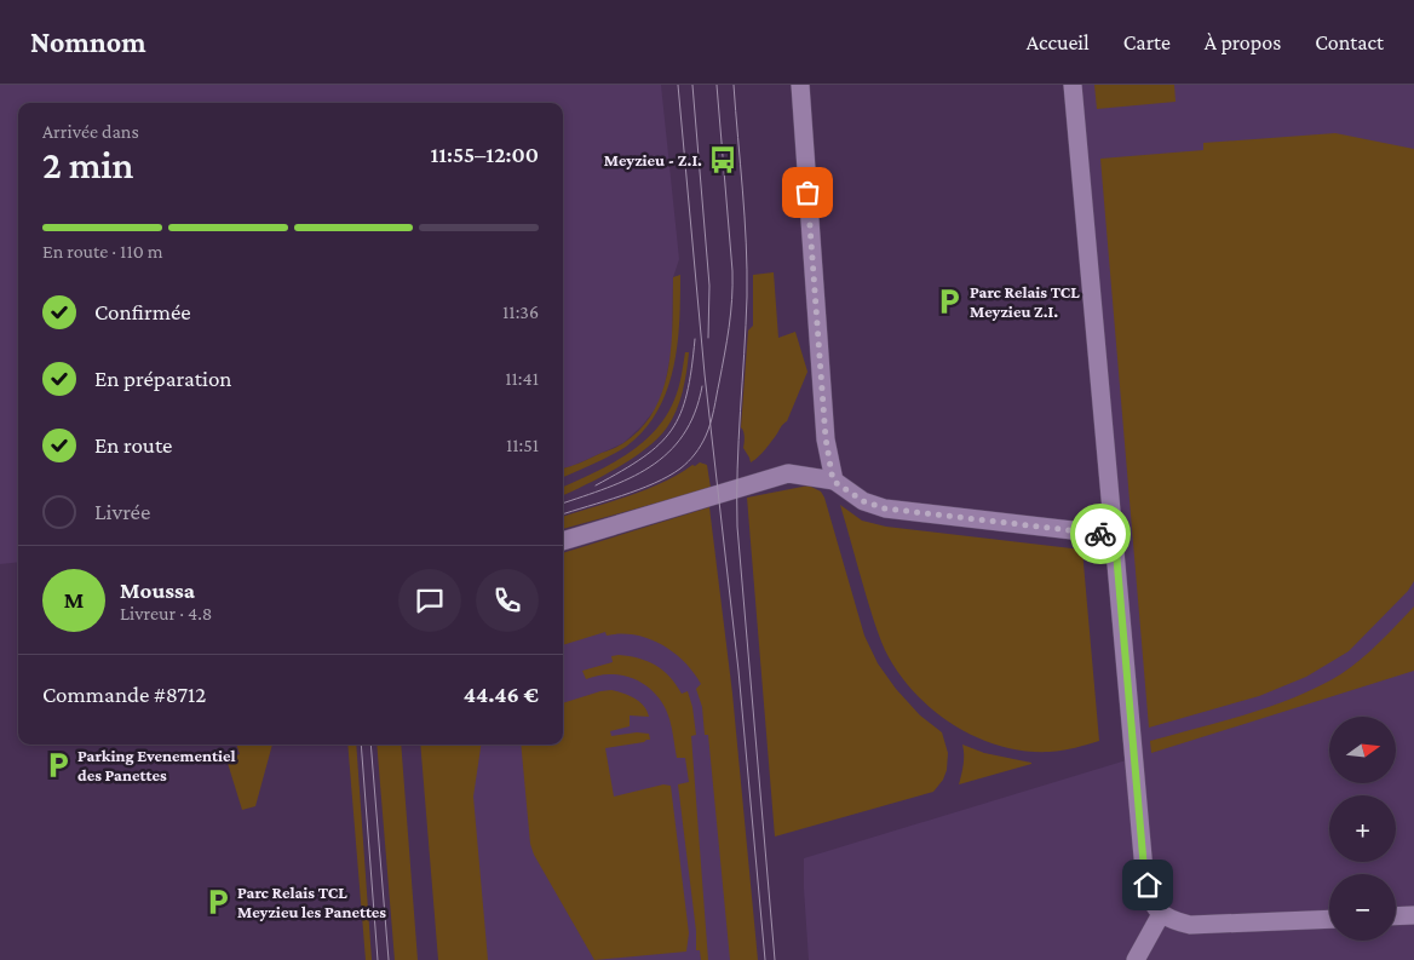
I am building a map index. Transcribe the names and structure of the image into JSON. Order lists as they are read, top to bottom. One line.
{"places":{"bus stop":["Meyzieu - Z.I."],"parking":["Parc Relais TCL Meyzieu Z.I.","Parking Evenementiel des Panettes","Parc Relais TCL Meyzieu les Panettes"]},"north":"right","page":{"header":"Nomnom","nav":["Accueil","Carte","À propos","Contact"],"heading":["2 min","Arrivée dans","11:55–12:00"],"panel":["Moussa","Livreur · 4.8","Commande #8712","44.46 €"],"bar":"En route · 110 m","list":[["Confirmée","11:36"],["En préparation","11:41"],["En route","11:51"],"Livrée"],"round":"M","map_buttons":["+","−"]}}
